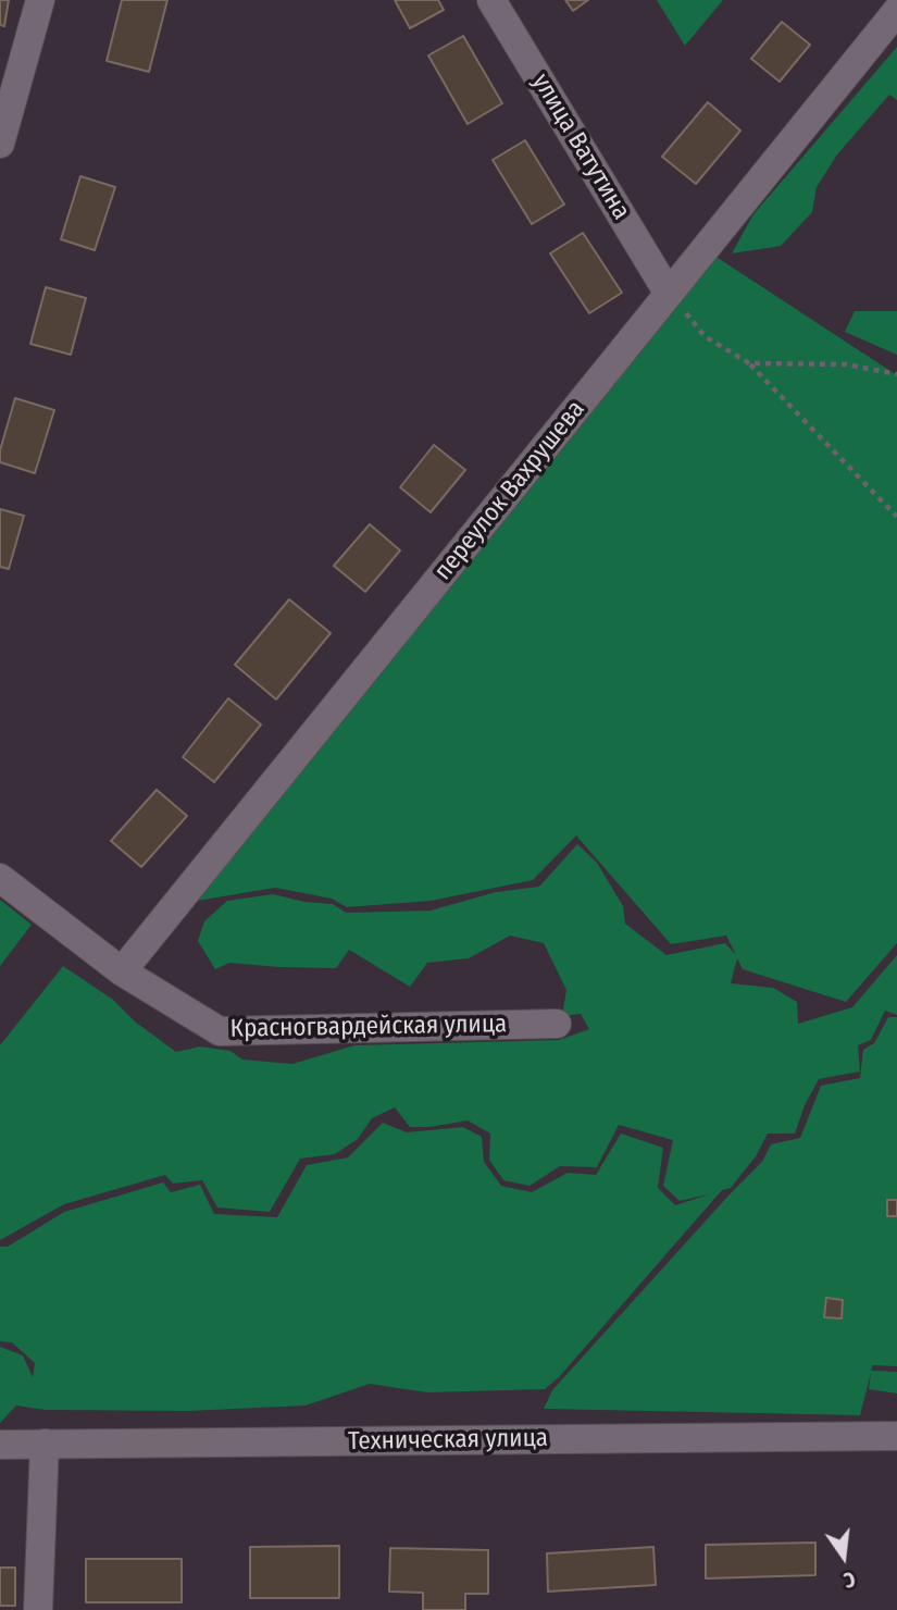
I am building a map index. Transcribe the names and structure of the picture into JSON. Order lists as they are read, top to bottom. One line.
{"streets":{"street":["улица Ватутина","переулок Вахрушева","Красногвардейская улица","Техническая улица"]},"crossings":[["улица Ватутина","переулок Вахрушева"],["переулок Вахрушева","Красногвардейская улица"]],"north":"bottom"}
